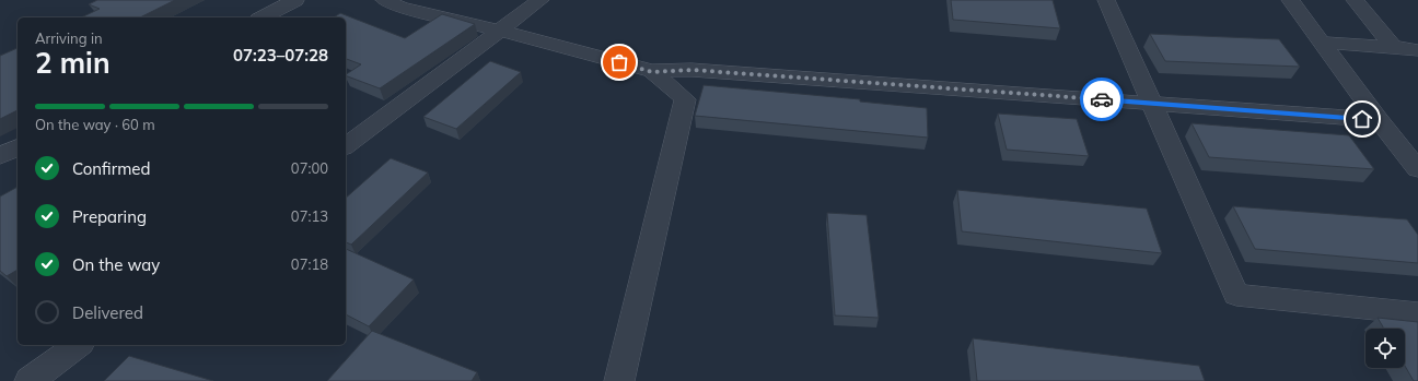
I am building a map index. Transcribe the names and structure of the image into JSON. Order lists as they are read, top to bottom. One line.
{"page":{"heading":["2 min","Arriving in","07:23–07:28"],"bar":"On the way · 60 m","list":[["Confirmed","07:00"],["Preparing","07:13"],["On the way","07:18"],"Delivered"]}}
